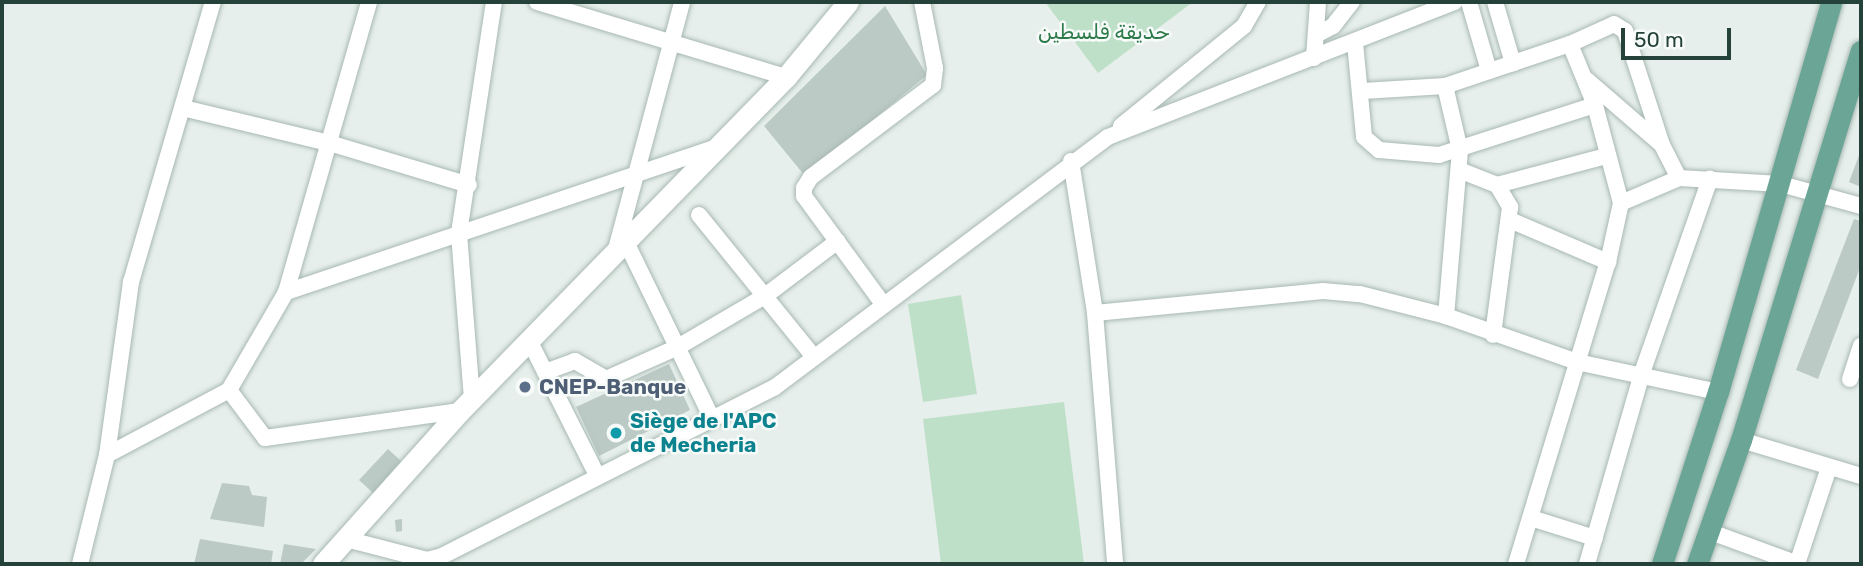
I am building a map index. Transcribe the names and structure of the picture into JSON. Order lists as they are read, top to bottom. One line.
{"parks":["حديقة فلسطين"],"places":["CNEP-Banque","Siège de l'APC de Mecheria"],"scale_bar":"50 m"}
